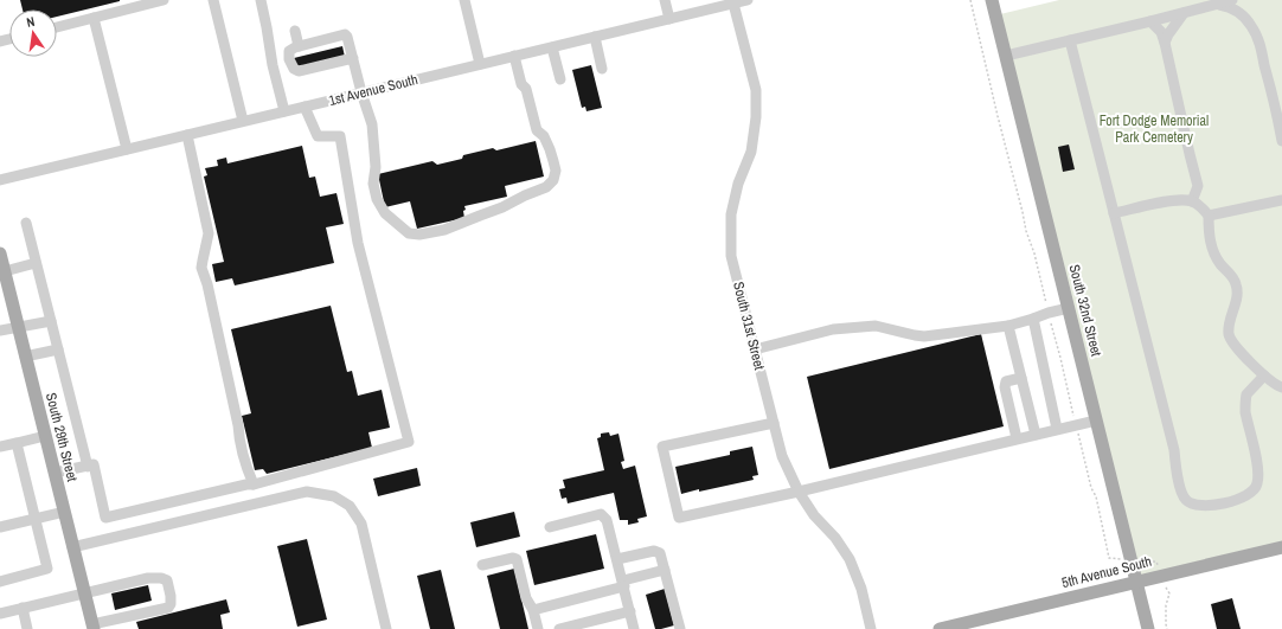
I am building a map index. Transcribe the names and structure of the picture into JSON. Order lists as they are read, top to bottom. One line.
{"streets":{"main road":["South 32nd Street","South 29th Street","5th Avenue South"],"street":["1st Avenue South","South 31st Street"]},"crossings":[["1st Avenue South","South 31st Street"],["South 32nd Street","5th Avenue South"]],"parks":["Fort Dodge Memorial Park Cemetery"],"north":"top"}
